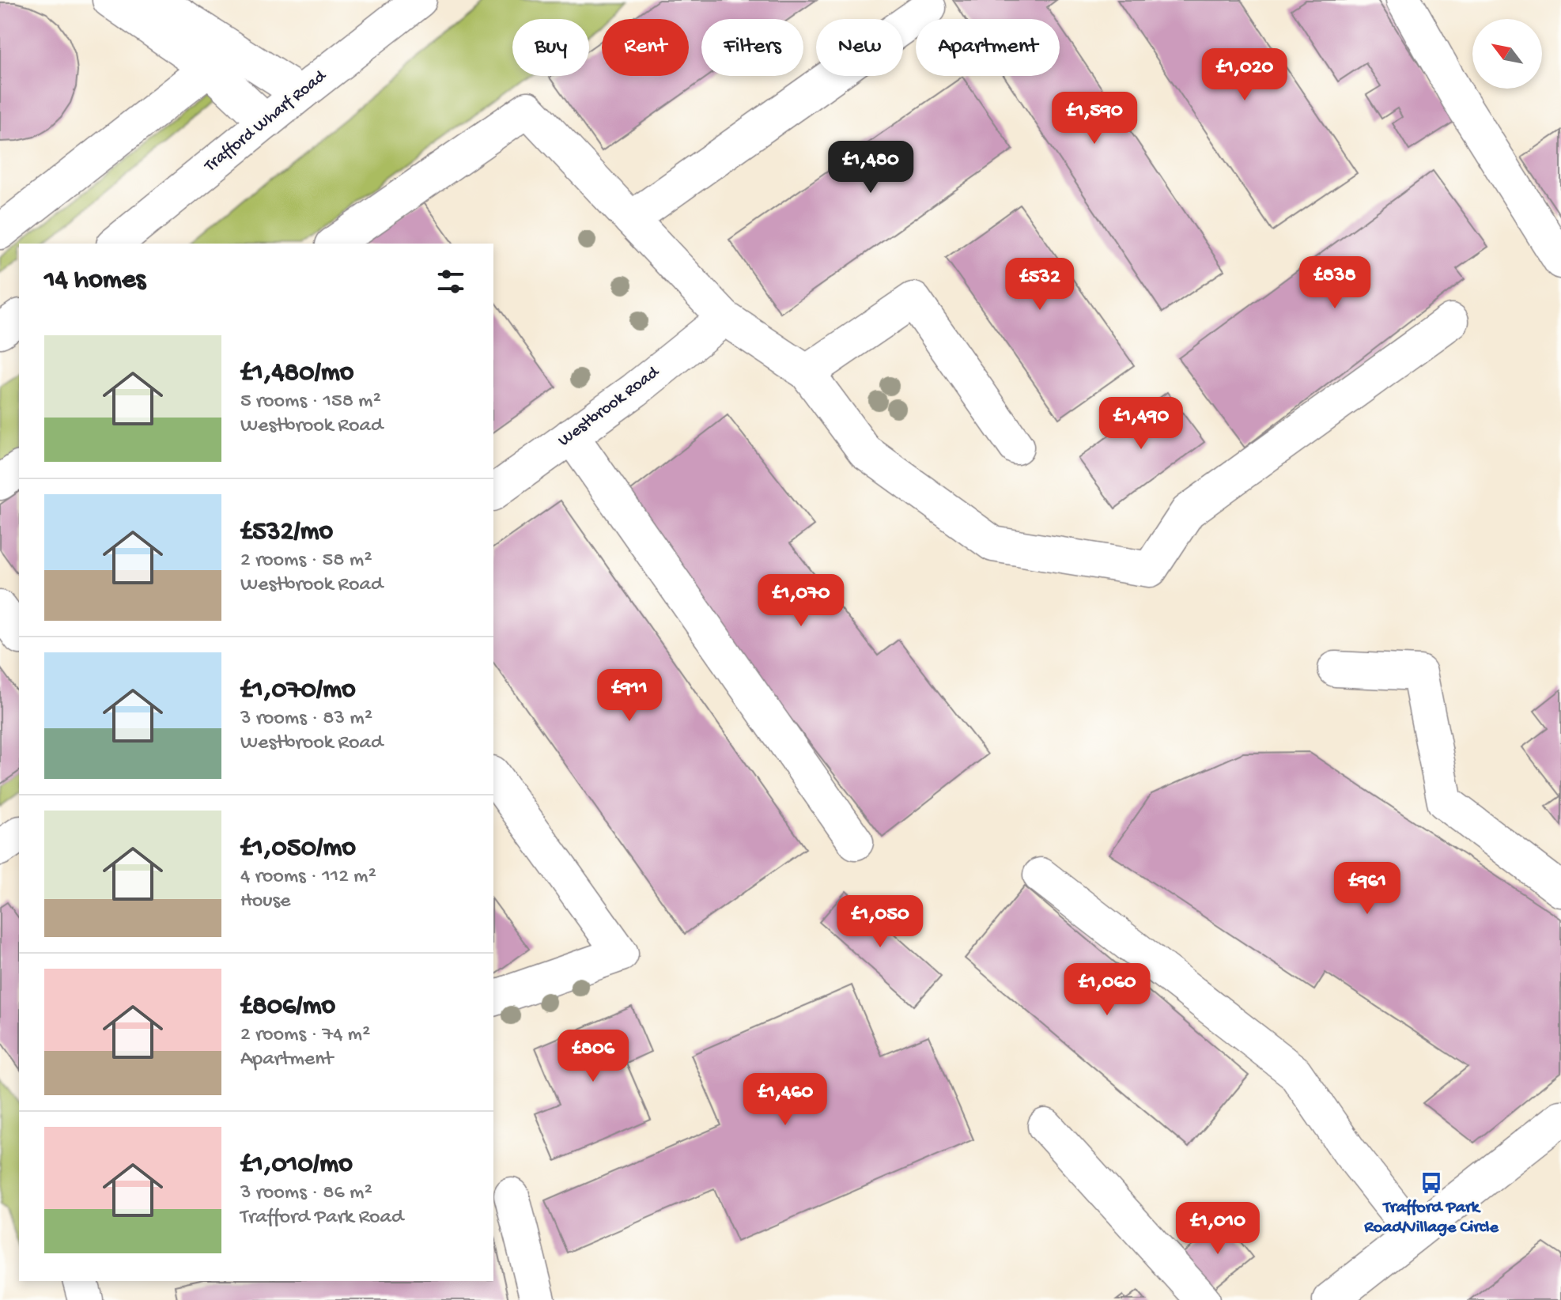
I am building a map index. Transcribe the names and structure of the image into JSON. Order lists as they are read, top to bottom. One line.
{"streets":{"street":["Trafford Wharf Road","Westbrook Road"]},"places":{"bus stop":["Trafford Park Road/Village Circle"]},"north":"top left","page":{"chip":["Buy","Rent","Filters","New","Apartment"],"price":["£1,020","£1,590","£1,480","£838","£532","£1,490","£1,070","£911","£961","£1,050","£1,060","£806","£1,460","£1,010"],"heading":"14 homes","list":[{"name":"£1,480/mo","note":"5 rooms · 158 m² · Westbrook Road"},{"name":"£532/mo","note":"2 rooms · 58 m² · Westbrook Road"},{"name":"£1,070/mo","note":"3 rooms · 83 m² · Westbrook Road"},{"name":"£1,050/mo","note":"4 rooms · 112 m² · House"},{"name":"£806/mo","note":"2 rooms · 74 m² · Apartment"},{"name":"£1,010/mo","note":"3 rooms · 86 m² · Trafford Park Road"}]}}
